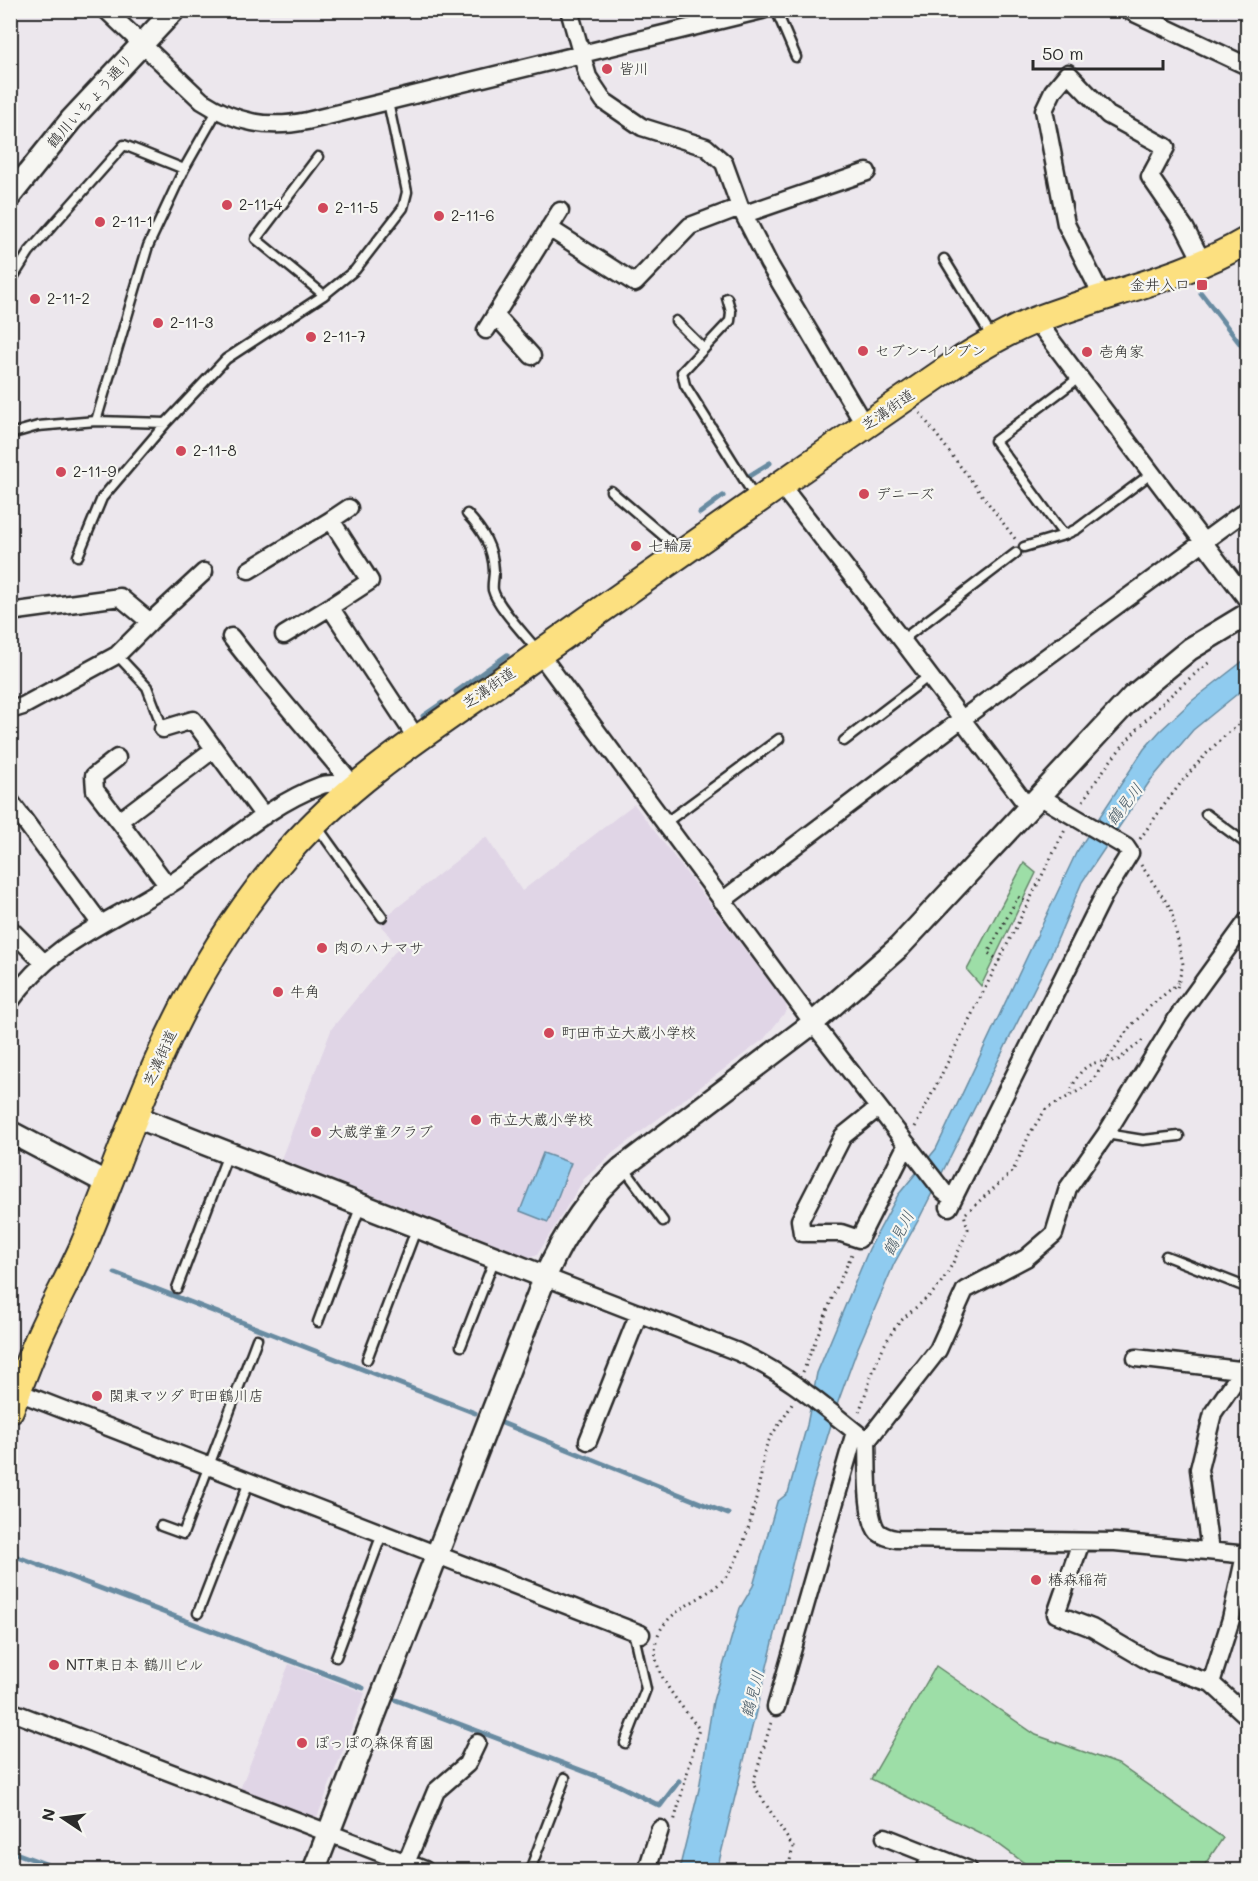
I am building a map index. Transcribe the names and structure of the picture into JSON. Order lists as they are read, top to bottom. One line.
{"streets":{"main road":["芝溝街道"],"street":["鶴川いちょう通り"]},"water":["鶴見川"],"places":{"other":["皆川","2-11-4","2-11-5","2-11-6","2-11-1","2-11-2","2-11-3","2-11-7","セブン-イレブン","壱角家","2-11-8","2-11-9","デニーズ","七輪房","肉のハナマサ","牛角","町田市立大蔵小学校","市立大蔵小学校","大蔵学童クラブ","関東マツダ 町田鶴川店","椿森稲荷","NTT東日本 鶴川ビル","ぽっぽの森保育園"],"transit":["金井入口"]},"scale_bar":"50 m","north":"left"}
